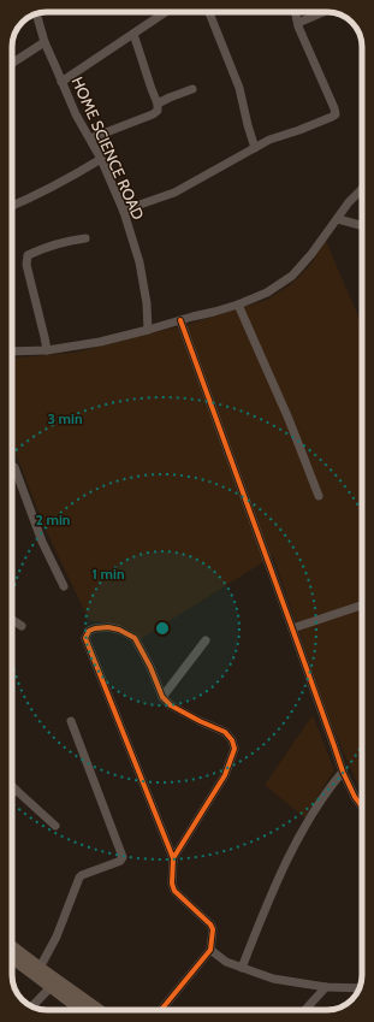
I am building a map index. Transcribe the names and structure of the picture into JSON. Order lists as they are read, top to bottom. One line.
{"streets":{"street":["HOME SCIENCE ROAD"]},"rings":["3 min","2 min","1 min"]}
